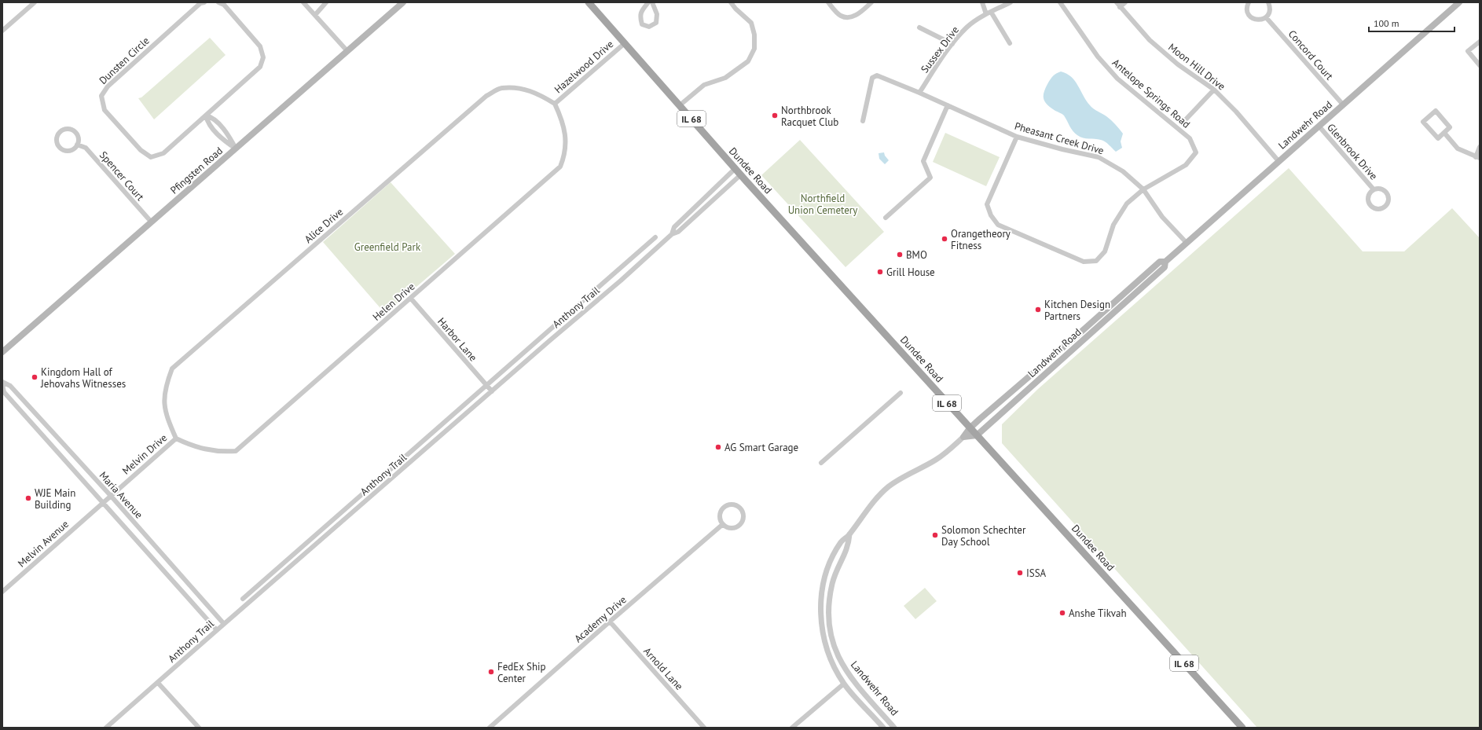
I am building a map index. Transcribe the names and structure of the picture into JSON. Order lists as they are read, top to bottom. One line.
{"streets":{"main road":["IL 68","Landwehr Road","Pfingsten Road","Dundee Road"],"street":["Sussex Drive","Concord Court","Dunsten Circle","Hazelwood Drive","Moon Hill Drive","Antelope Springs Road","Pheasant Creek Drive","Glenbrook Drive","Spencer Court","Alice Drive","Helen Drive","Anthony Trail","Harbor Lane","Melvin Drive","Maria Avenue","Melvin Avenue","Academy Drive","Arnold Lane"]},"crossings":[["Sussex Drive","Pheasant Creek Drive"],["Concord Court","Landwehr Road"],["Hazelwood Drive","Dundee Road"],["Hazelwood Drive","Alice Drive"],["Hazelwood Drive","Helen Drive"],["Moon Hill Drive","Landwehr Road"],["Antelope Springs Road","Pheasant Creek Drive"],["Landwehr Road","Pheasant Creek Drive"],["Landwehr Road","Glenbrook Drive"],["Landwehr Road","Dundee Road"],["Pfingsten Road","Spencer Court"],["Dundee Road","Anthony Trail"],["Alice Drive","Helen Drive"],["Alice Drive","Melvin Drive"],["Helen Drive","Harbor Lane"],["Helen Drive","Melvin Drive"],["Anthony Trail","Harbor Lane"],["Anthony Trail","Maria Avenue"],["Melvin Drive","Maria Avenue"],["Melvin Drive","Melvin Avenue"],["Maria Avenue","Melvin Avenue"],["Academy Drive","Arnold Lane"]],"parks":["Northfield Union Cemetery","Greenfield Park"],"places":["Northbrook Racquet Club","Orangetheory Fitness","BMO","Grill House","Kitchen Design Partners","Kingdom Hall of Jehovahs Witnesses","AG Smart Garage","WJE Main Building","Solomon Schechter Day School","ISSA","Anshe Tikvah","FedEx Ship Center"],"scale_bar":"100 m"}
